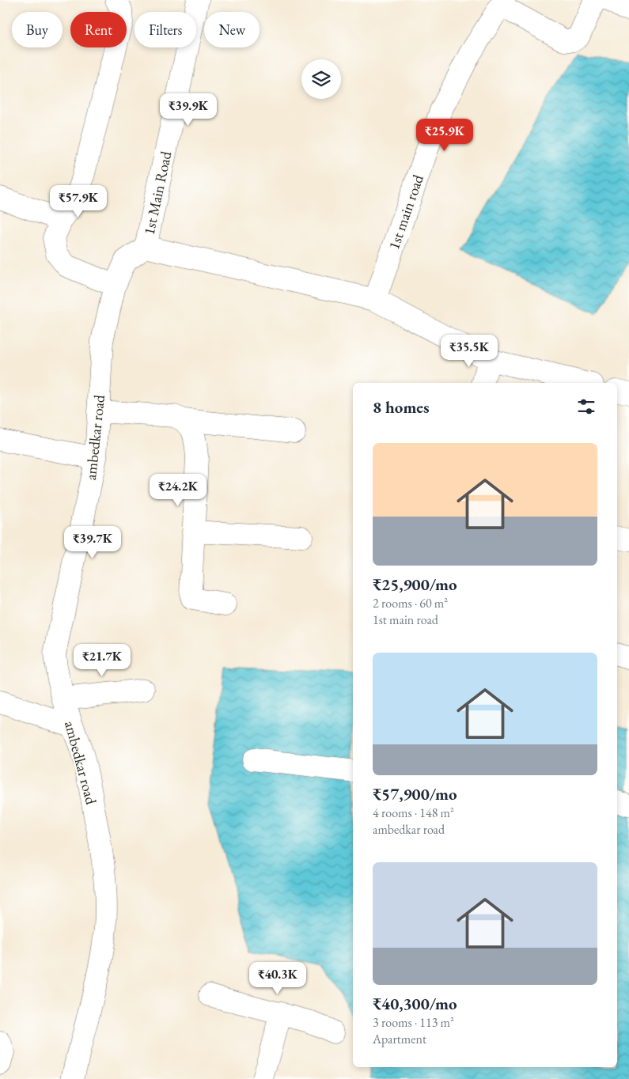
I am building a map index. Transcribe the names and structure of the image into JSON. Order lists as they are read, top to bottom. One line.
{"streets":{"street":["1st Main Road","1st main road","ambedkar road"]},"crossings":[["1st Main Road","ambedkar road"]],"page":{"chip":["Buy","Rent","Filters","New"],"price":["₹39.9K","₹25.9K","₹57.9K","₹35.5K","₹24.2K","₹39.7K","₹21.7K","₹40.3K"],"heading":"8 homes","list":[{"name":"₹25,900/mo","note":"2 rooms · 60 m² · 1st main road"},{"name":"₹57,900/mo","note":"4 rooms · 148 m² · ambedkar road"},{"name":"₹40,300/mo","note":"3 rooms · 113 m² · Apartment"}]}}
